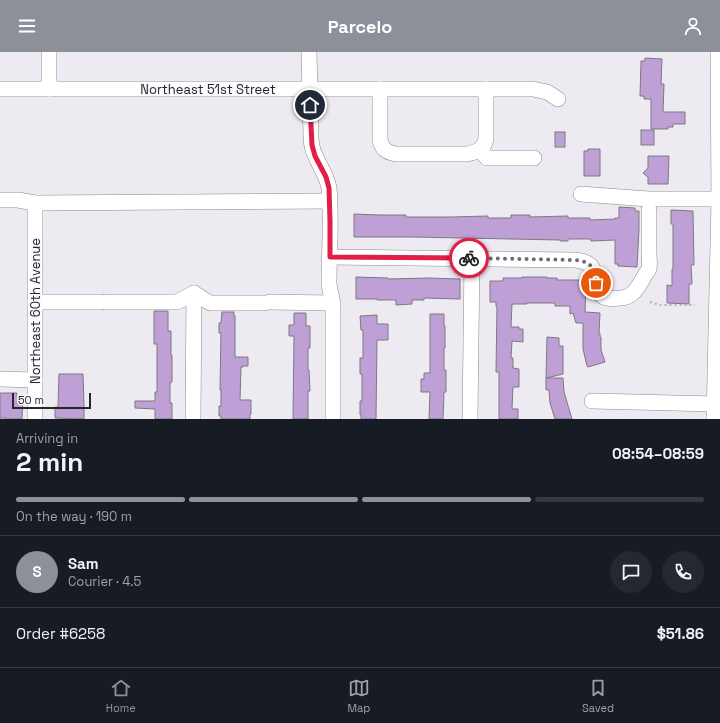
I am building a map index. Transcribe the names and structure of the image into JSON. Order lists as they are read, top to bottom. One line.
{"streets":{"street":["Northeast 51st Street","Northeast 60th Avenue"]},"scale_bar":"50 m","page":{"header":"Parcelo","scale":"50 m","heading":["2 min","Arriving in","08:54–08:59"],"panel":["Sam","Courier · 4.5","Order #6258","$51.86"],"bar":"On the way · 190 m","round":"S","tabs":["Home","Map","Saved"]}}
